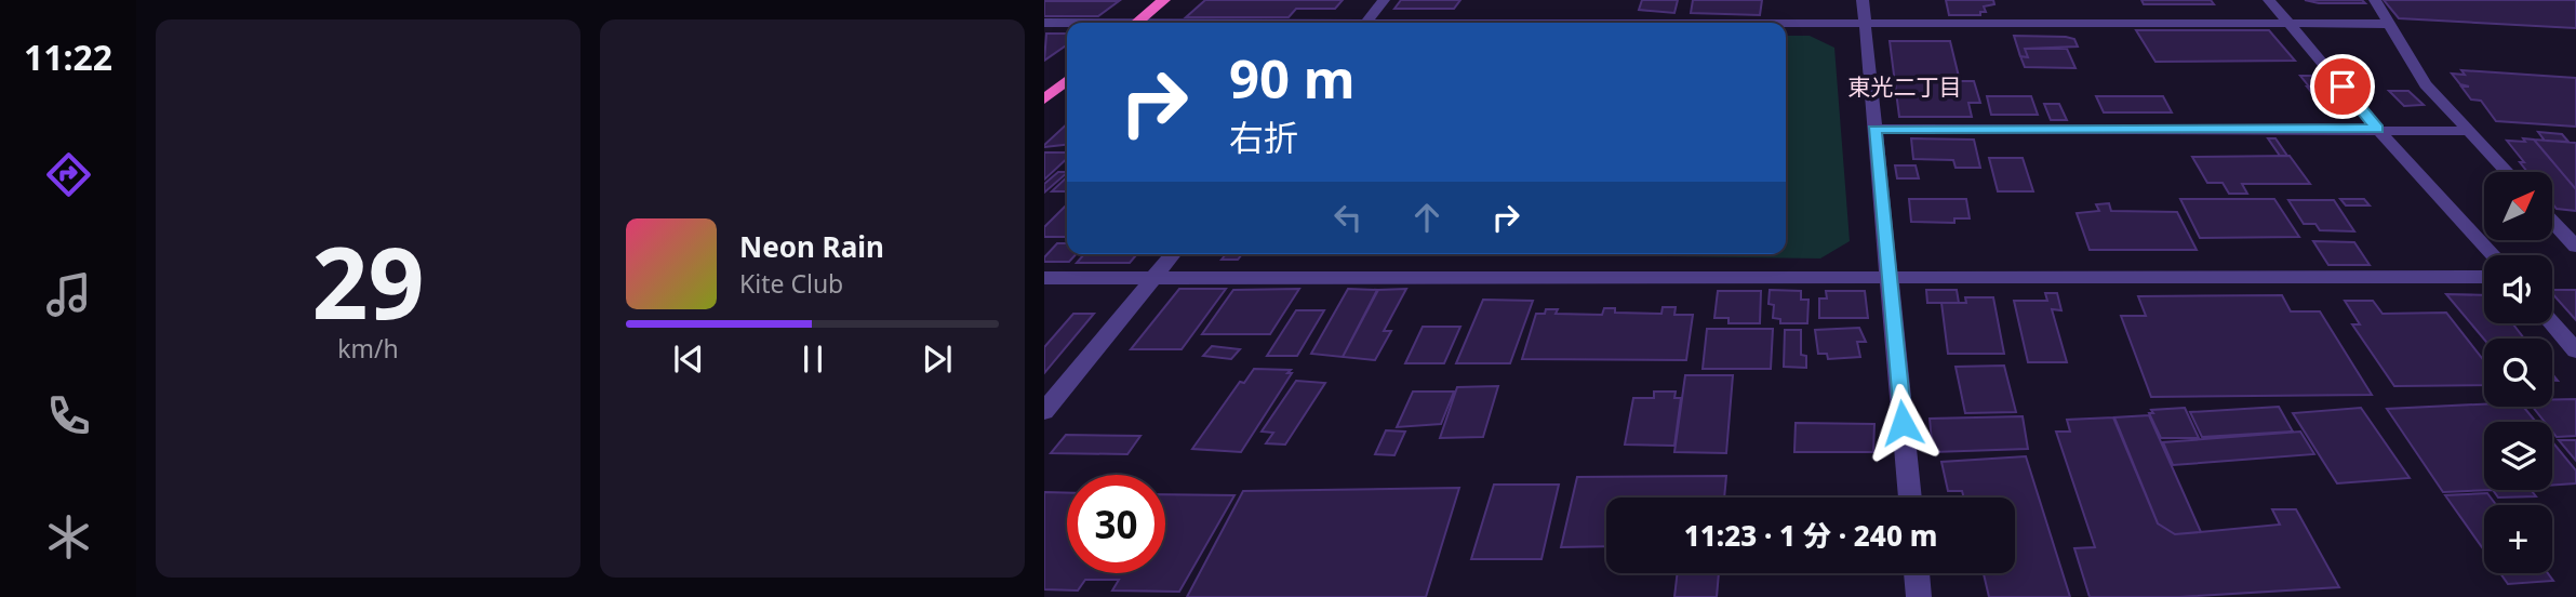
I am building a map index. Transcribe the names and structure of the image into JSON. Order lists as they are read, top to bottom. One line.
{"districts":["東光二丁目"],"north":"top right","page":{"tabs":"11:22","tile":["29","km/h"],"turn":["90 m","右折"],"map_buttons":"+","song":["Neon Rain","Kite Club"],"limit":"30","trip":"11:23 · 1 分 · 240 m"}}
